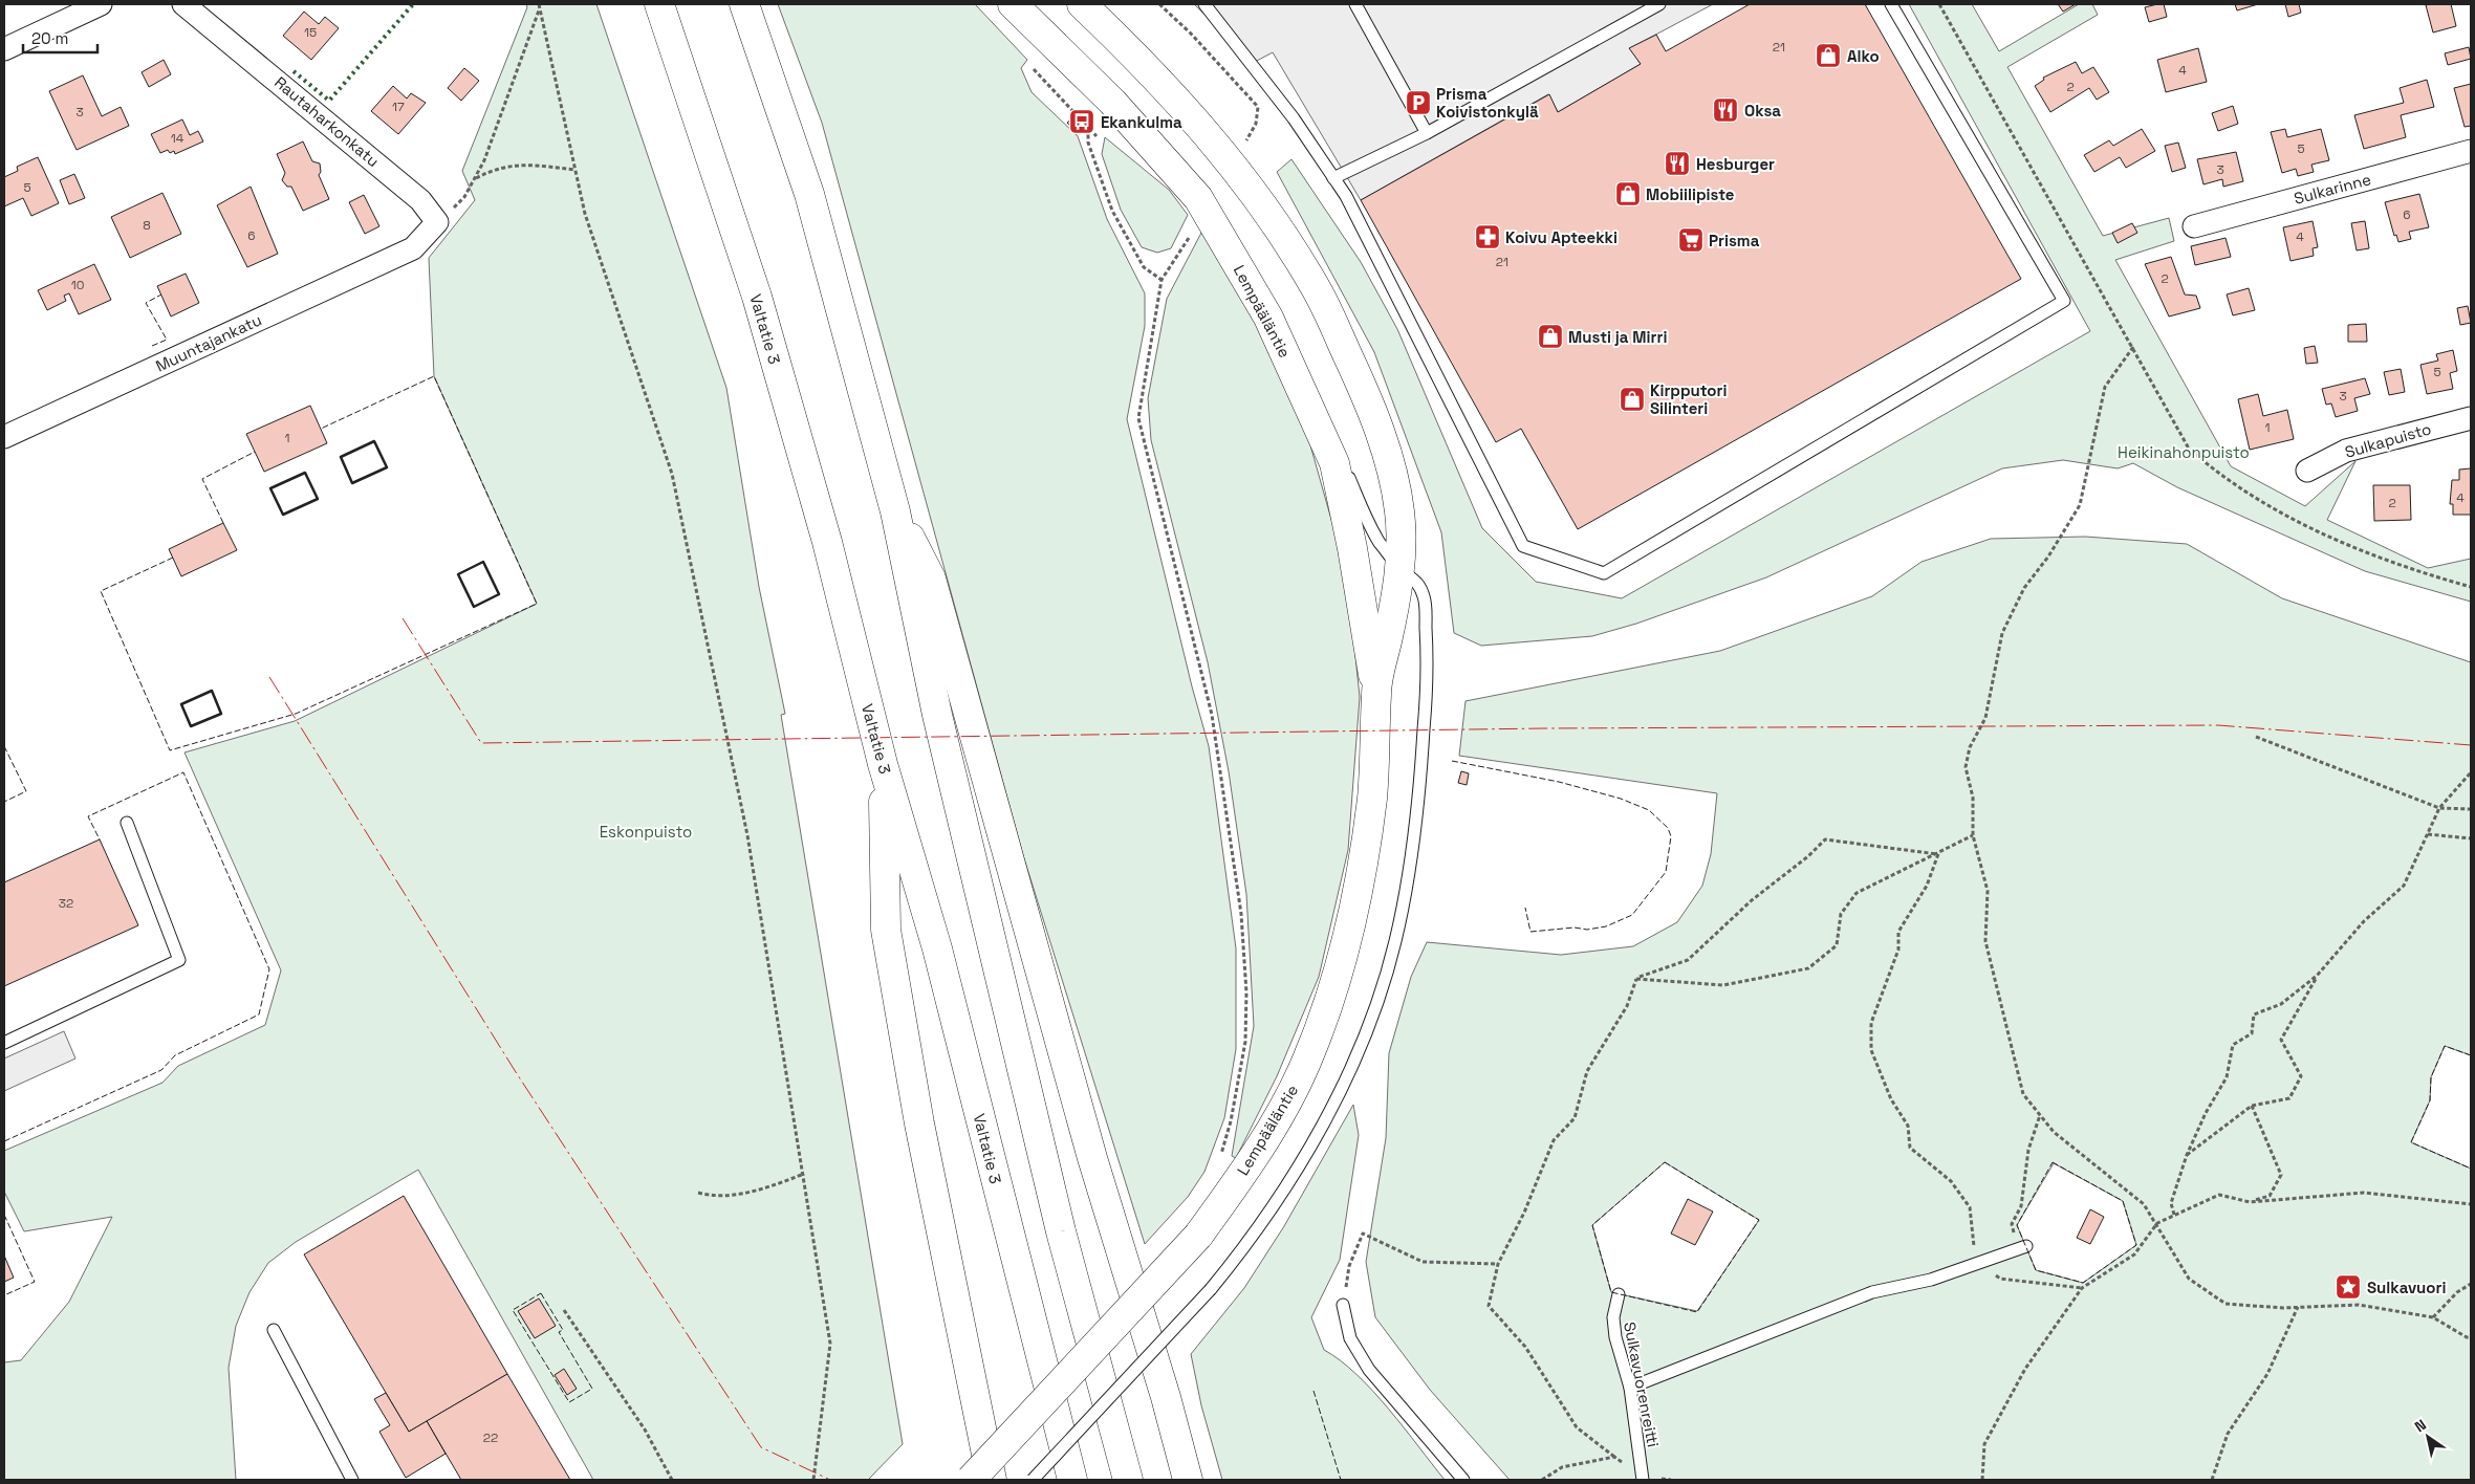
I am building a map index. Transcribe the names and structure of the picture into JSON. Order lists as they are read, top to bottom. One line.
{"streets":{"main road":["Lempääläntie","Valtatie 3"],"street":["Rautaharkonkatu","Sulkarinne","Muuntajankatu","Sulkapuisto"],"lane":["Sulkavuorenreitti"]},"crossings":[["Rautaharkonkatu","Muuntajankatu"]],"parks":["Heikinahonpuisto","Eskonpuisto"],"places":{"shop":["Alko","Mobiilipiste","Musti ja Mirri","Kirpputori Silinteri"],"parking":["Prisma Koivistonkylä"],"restaurant":["Oksa","Hesburger"],"bus stop":["Ekankulma"],"pharmacy":["Koivu Apteekki"],"supermarket":["Prisma"],"place":["Sulkavuori"]},"house_numbers":["15","21","4","2","17","3","14","5","3","5","6","8","6","4","21","2","10","5","3","1","1","4","2","32","22"],"scale_bar":"20 m","north":"top left"}
